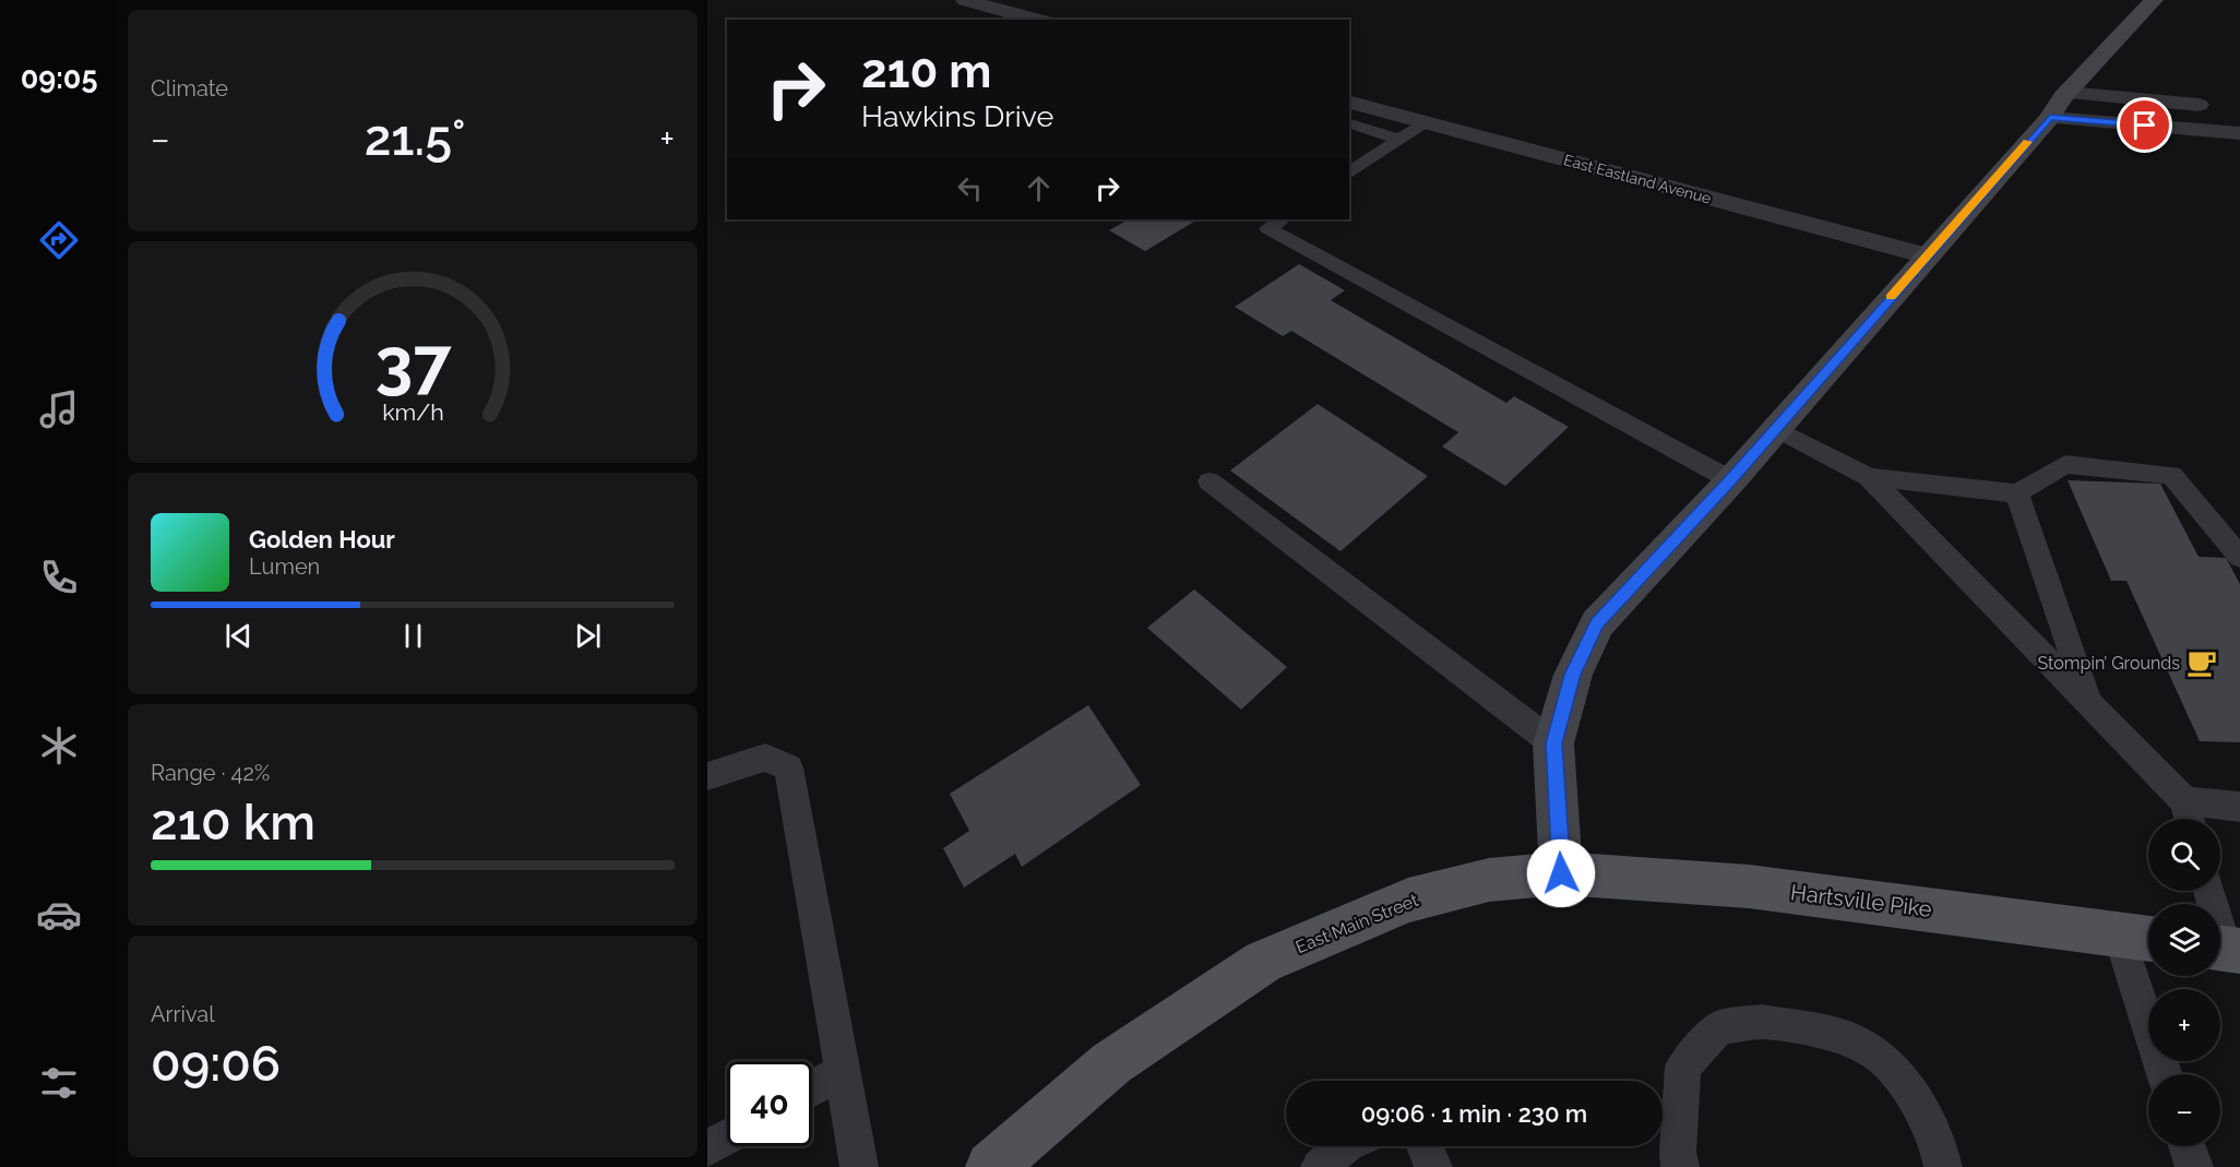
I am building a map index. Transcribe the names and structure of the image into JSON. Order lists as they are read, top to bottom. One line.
{"streets":{"main road":["Hartsville Pike","East Main Street"],"street":["East Eastland Avenue"]},"crossings":[["Hartsville Pike","East Main Street"]],"places":{"cafe":["Stompin’ Grounds"]},"page":{"tabs":"09:05","tile":["Climate",["Range · 42%","210 km"],["Arrival","09:06"]],"turn":["210 m","Hawkins Drive"],"heat":["−","21.5°","+"],"song":["Golden Hour","Lumen"],"map_buttons":["+","−"],"limit":"40","trip":"09:06 · 1 min · 230 m","gauge":["37","km/h"]}}
